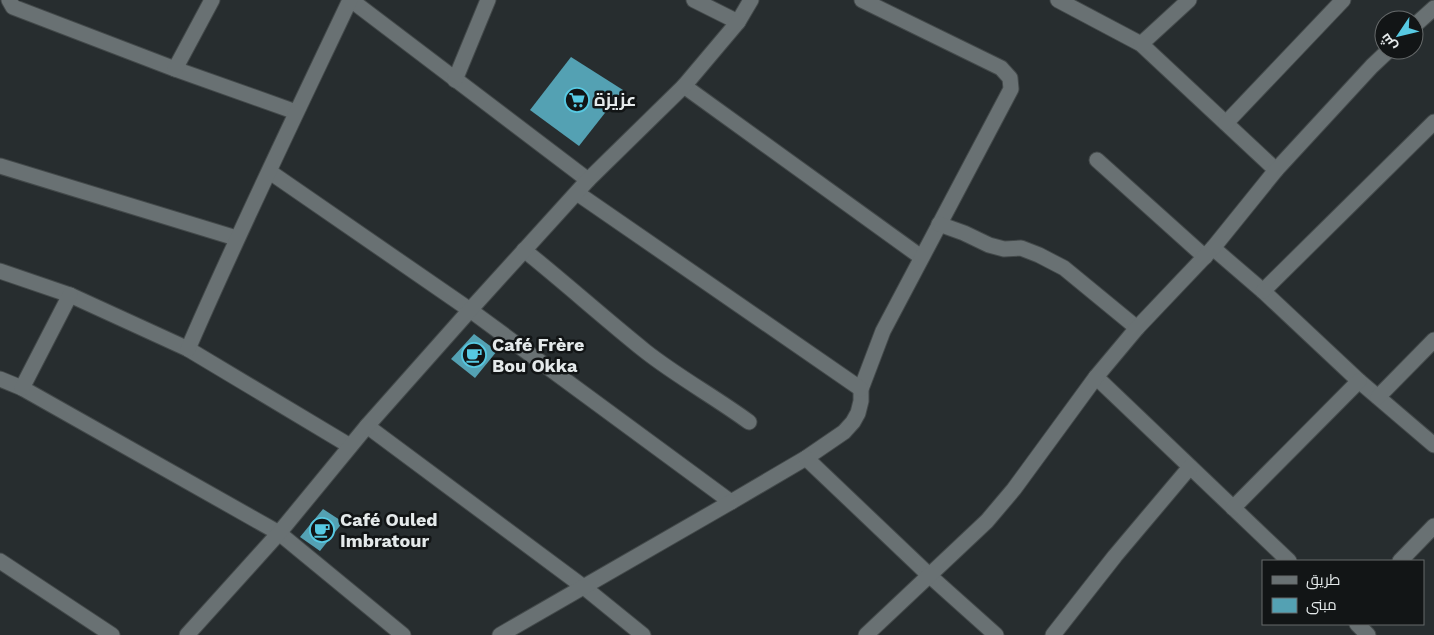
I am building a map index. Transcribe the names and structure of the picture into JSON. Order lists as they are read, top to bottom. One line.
{"places":{"supermarket":["عزيزة"],"cafe":["Café Frère Bou Okka","Café Ouled Imbratour"]},"legend":["طريق","مبنى"],"north":"bottom left"}
